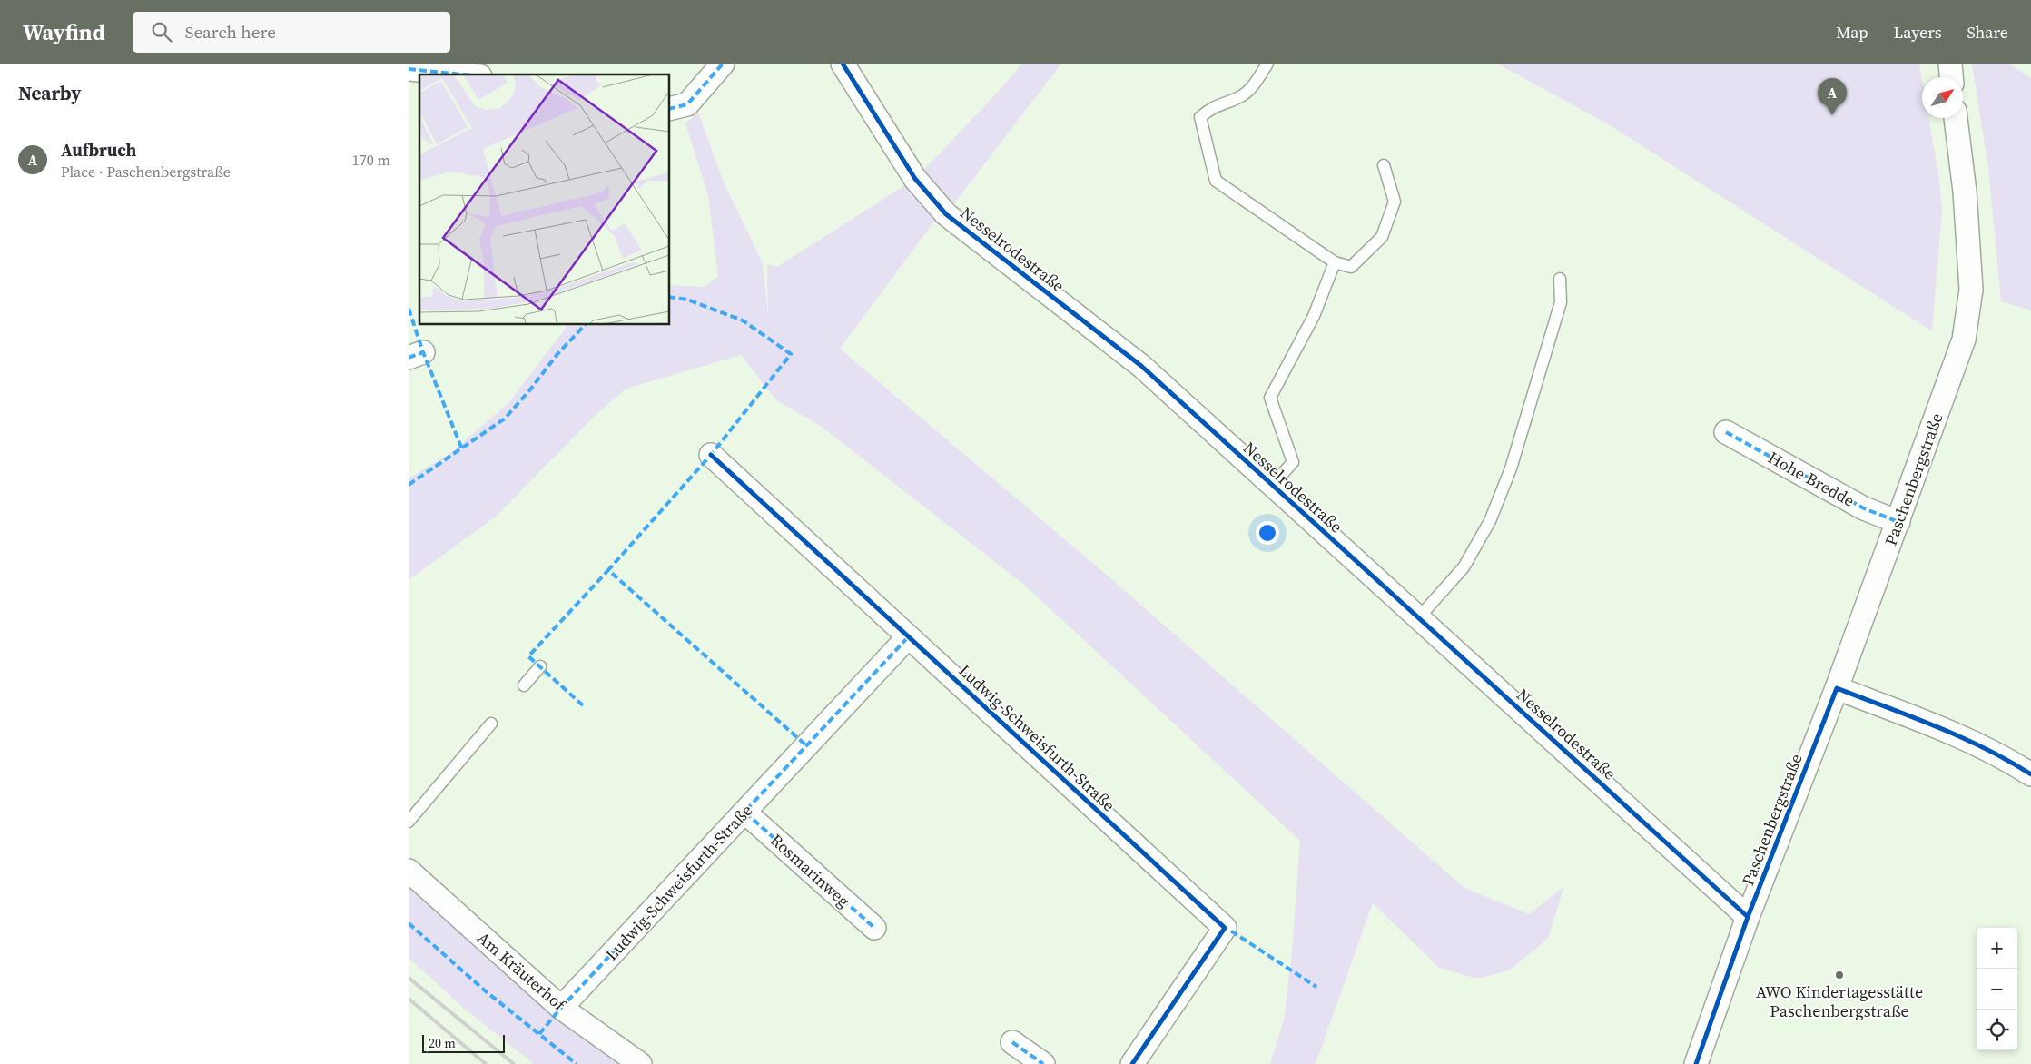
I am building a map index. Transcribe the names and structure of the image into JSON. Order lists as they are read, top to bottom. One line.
{"streets":{"street":["Nesselrodestraße","Hohe Bredde","Paschenbergstraße","Ludwig-Schweisfurth-Straße","Rosmarinweg","Am Kräuterhof"]},"crossings":[["Nesselrodestraße","Paschenbergstraße"],["Hohe Bredde","Paschenbergstraße"],["Ludwig-Schweisfurth-Straße","Rosmarinweg"],["Ludwig-Schweisfurth-Straße","Am Kräuterhof"]],"places":["AWO Kindertagesstätte Paschenbergstraße"],"scale_bar":"20 m","north":"top right","page":{"header":"Wayfind","search":"Search here","nav":["Map","Layers","Share"],"heading":"Nearby","pins":"A","list":[{"mark":"A","name":"Aufbruch","note":"Place · Paschenbergstraße","value":"170 m"}],"map_buttons":["+","−"],"scale":"20 m"}}
